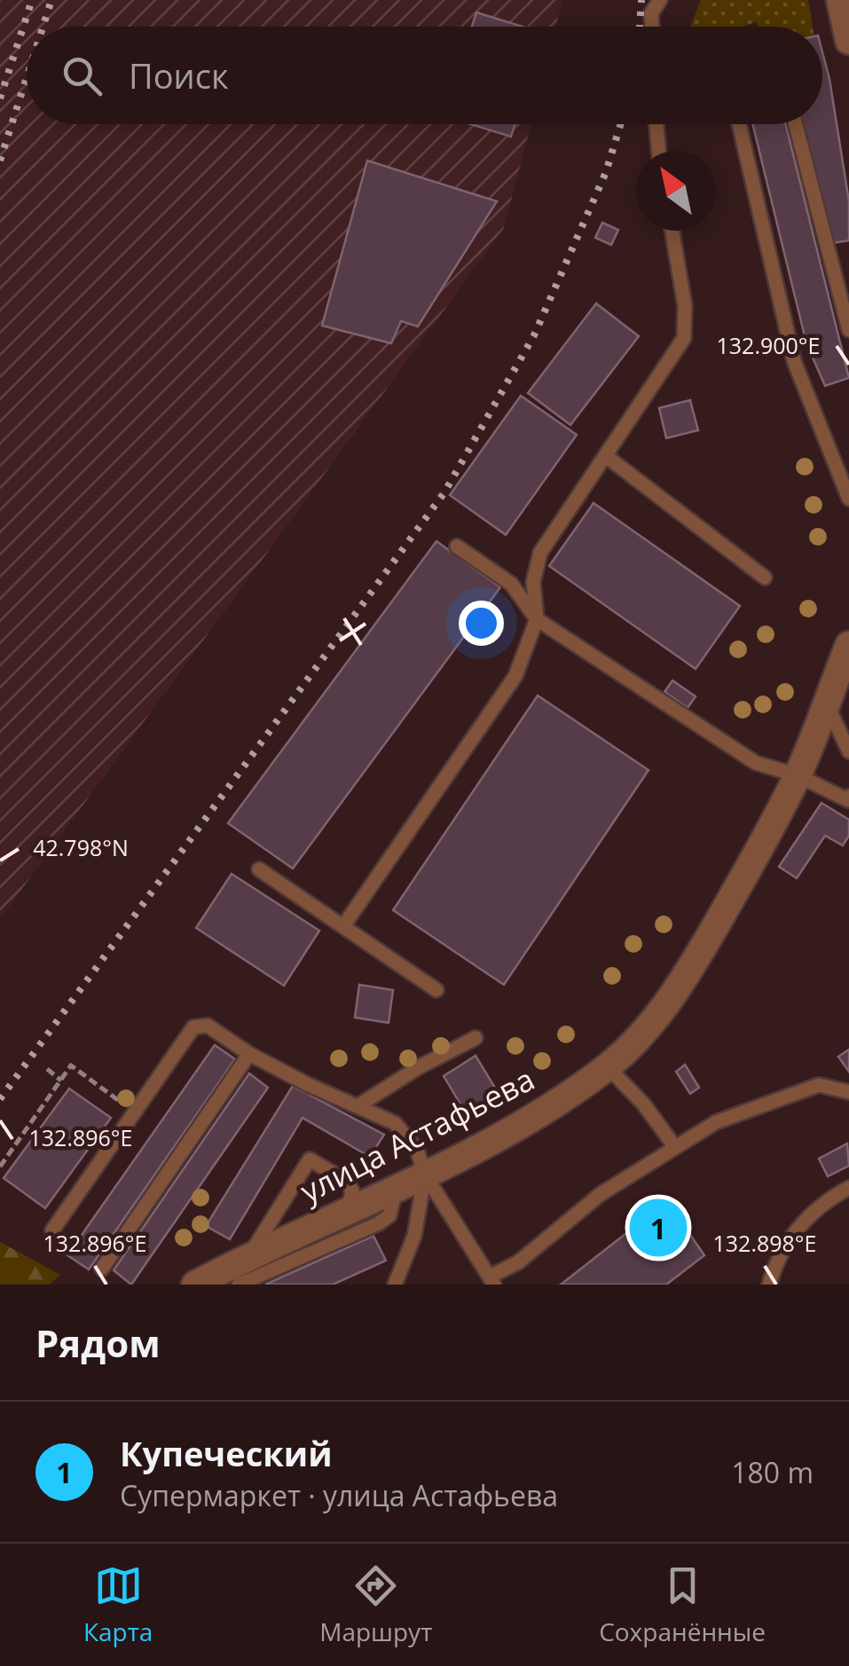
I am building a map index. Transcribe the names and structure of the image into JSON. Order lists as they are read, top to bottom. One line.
{"streets":{"street":["улица Астафьева"]},"north":"top left","page":{"search":"Поиск","pins":"1","heading":"Рядом","list":[{"mark":"1","name":"Купеческий","note":"Супермаркет · улица Астафьева","value":"180 m"}],"nav":["Карта","Маршрут","Сохранённые"]},"coordinates":["132.900°E","42.798°N","132.896°E","132.898°E"]}
